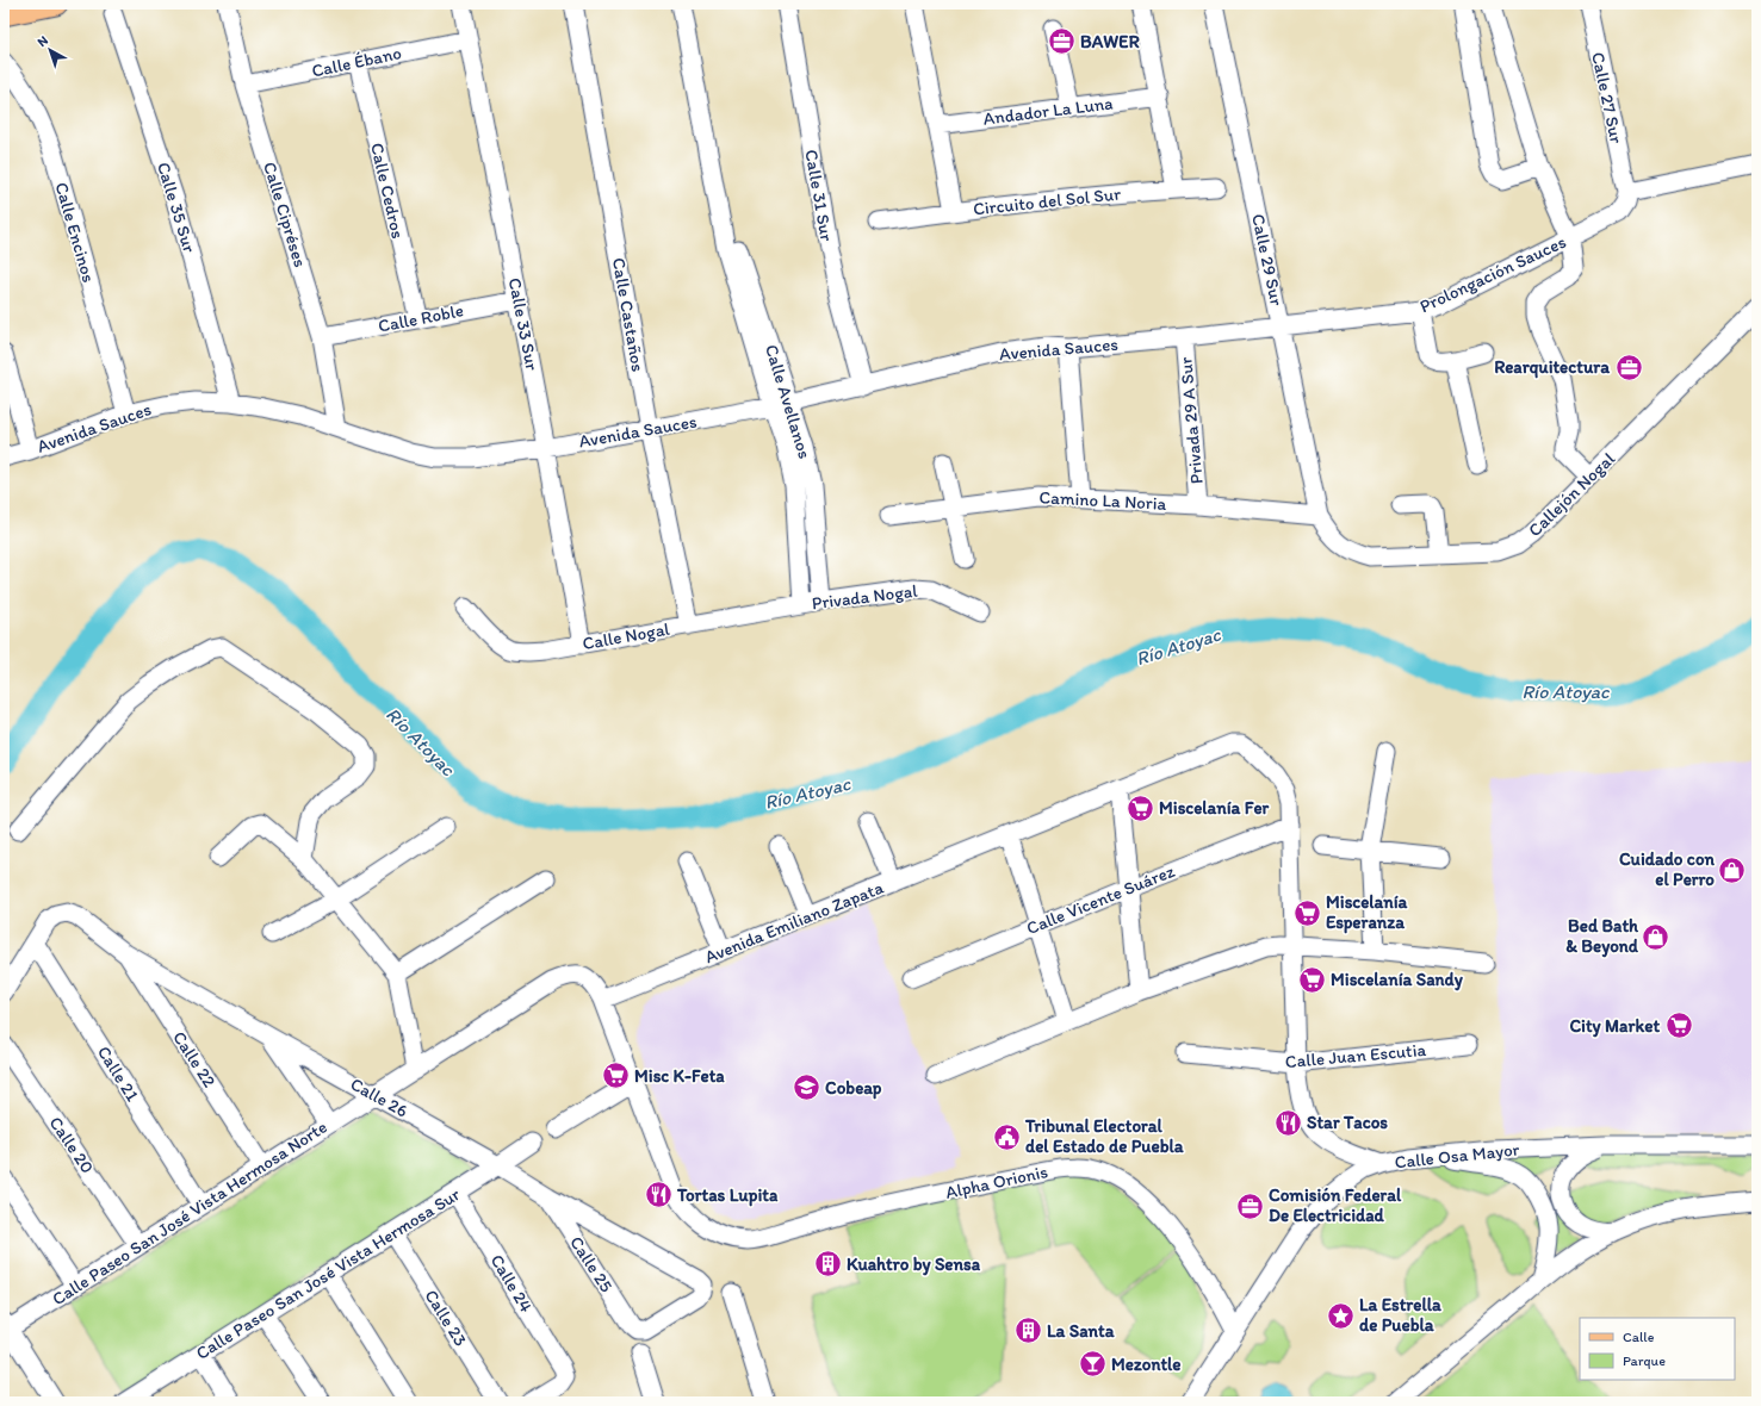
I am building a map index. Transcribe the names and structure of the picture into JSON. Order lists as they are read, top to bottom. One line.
{"streets":{"street":["Calle Ébano","Calle 27 Sur","Andador La Luna","Calle Cedros","Calle 31 Sur","Circuito del Sol Sur","Calle 35 Sur","Calle Cipréses","Calle Encinos","Calle 29 Sur","Prolongación Sauces","Calle Castaños","Calle Roble","Calle 33 Sur","Avenida Sauces","Calle Avellanos","Privada 29 A Sur","Callejón Nogal","Camino La Noria","Privada Nogal","Calle Nogal","Calle Vicente Suárez","Avenida Emiliano Zapata","Calle Juan Escutia","Calle 22","Calle 21","Calle 26","Calle 20","Calle Osa Mayor","Alpha Orionis","Calle Paseo San José Vista Hermosa Norte","Calle 25","Calle Paseo San José Vista Hermosa Sur","Calle 24","Calle 23"]},"crossings":[["Calle Ébano","Calle Cedros"],["Calle Ébano","Calle Cipréses"],["Calle Ébano","Calle 33 Sur"],["Calle 27 Sur","Prolongación Sauces"],["Calle Cedros","Calle Roble"],["Calle 31 Sur","Avenida Sauces"],["Calle 35 Sur","Avenida Sauces"],["Calle Cipréses","Calle Roble"],["Calle Cipréses","Avenida Sauces"],["Calle Encinos","Avenida Sauces"],["Calle 29 Sur","Prolongación Sauces"],["Calle 29 Sur","Avenida Sauces"],["Calle 29 Sur","Callejón Nogal"],["Calle 29 Sur","Camino La Noria"],["Prolongación Sauces","Avenida Sauces"],["Calle Castaños","Avenida Sauces"],["Calle Castaños","Calle Nogal"],["Calle Roble","Calle 33 Sur"],["Calle 33 Sur","Avenida Sauces"],["Calle 33 Sur","Calle Nogal"],["Avenida Sauces","Calle Avellanos"],["Avenida Sauces","Privada 29 A Sur"],["Calle Avellanos","Privada Nogal"],["Calle Avellanos","Calle Nogal"],["Privada 29 A Sur","Camino La Noria"],["Callejón Nogal","Camino La Noria"],["Privada Nogal","Calle Nogal"],["Calle Vicente Suárez","Avenida Emiliano Zapata"],["Avenida Emiliano Zapata","Alpha Orionis"],["Calle 22","Calle 26"],["Calle 22","Calle Paseo San José Vista Hermosa Norte"],["Calle 21","Calle 26"],["Calle 21","Calle Paseo San José Vista Hermosa Norte"],["Calle 26","Calle Paseo San José Vista Hermosa Norte"],["Calle 26","Calle 25"],["Calle 26","Calle Paseo San José Vista Hermosa Sur"],["Calle 20","Calle Paseo San José Vista Hermosa Norte"],["Calle Osa Mayor","Alpha Orionis"],["Calle Paseo San José Vista Hermosa Sur","Calle 24"],["Calle Paseo San José Vista Hermosa Sur","Calle 23"]],"water":["Río Atoyac"],"places":{"office":["BAWER","Rearquitectura","Comisión Federal De Electricidad"],"supermarket":["Miscelanía Fer","Miscelanía Esperanza","Miscelanía Sandy","City Market","Misc K-Feta"],"shop":["Cuidado con el Perro","Bed Bath & Beyond"],"school or university":["Cobeap"],"restaurant":["Star Tacos","Tortas Lupita"],"public building":["Tribunal Electoral del Estado de Puebla"],"building":["Kuahtro by Sensa","La Santa"],"place":["La Estrella de Puebla"],"bar":["Mezontle"]},"legend":["Calle","Parque"],"north":"top left"}
